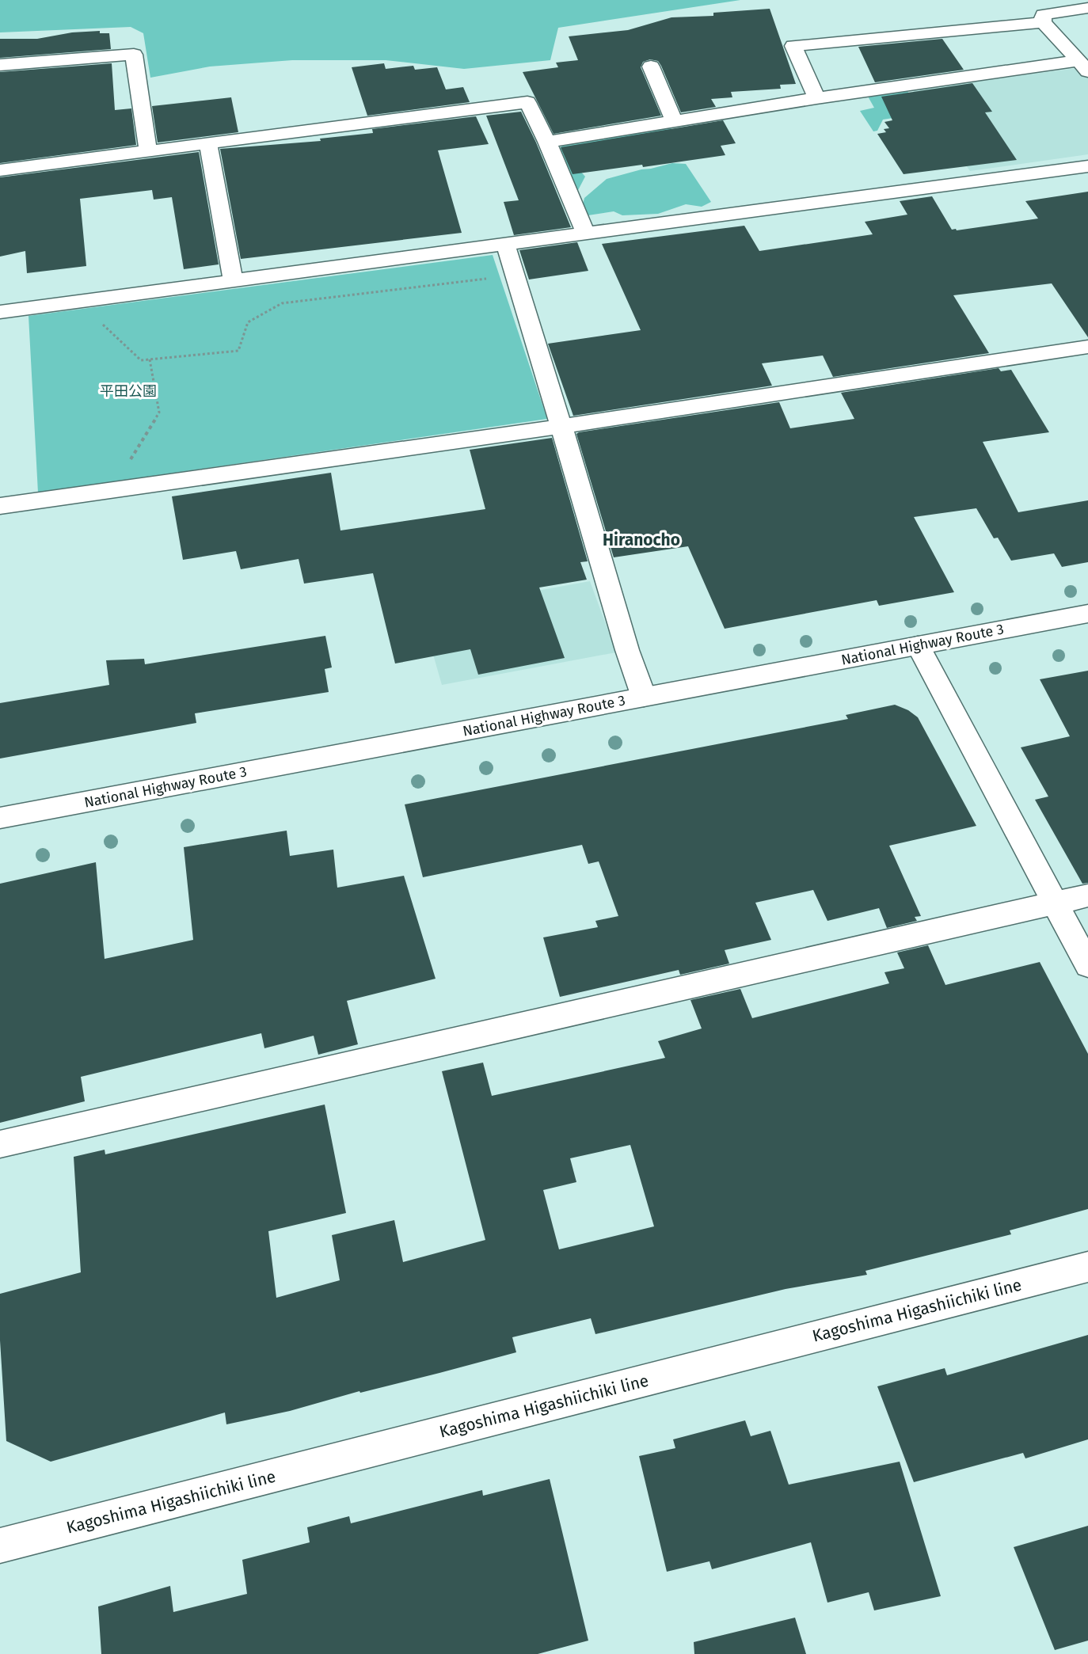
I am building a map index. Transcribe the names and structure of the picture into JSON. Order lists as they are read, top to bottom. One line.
{"streets":{"main road":["National Highway Route 3","Kagoshima Higashiichiki line"]},"districts":["Hiranocho"],"parks":["平田公園"]}
